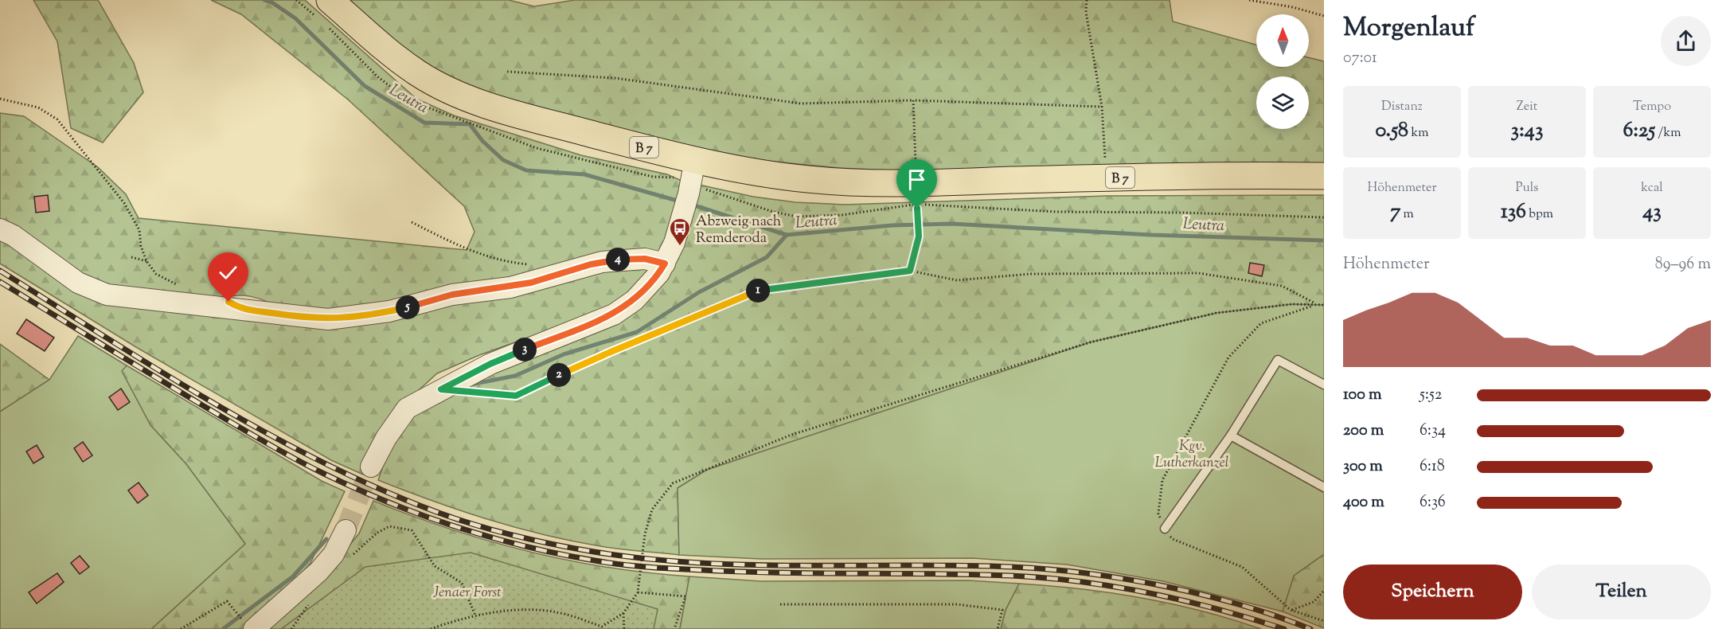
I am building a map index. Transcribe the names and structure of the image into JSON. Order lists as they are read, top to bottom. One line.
{"streets":{"main road":["B 7"]},"water":["Leutra"],"parks":["Kgv. Lutherkanzel","Jenaer Forst"],"places":{"bus stop":["Abzweig nach Remderoda"]},"north":"top","page":{"heading":["Morgenlauf","07:01"],"stats":[["Distanz","0.58 km"],["Zeit","3:43"],["Tempo","6:25 /km"],["Höhenmeter","7 m"],["Puls","136 bpm"],["kcal","43"]],"chart":["Höhenmeter","89–96 m"],"pins":["4","1","5","3","2"],"list":[{"name":"100 m","note":"5:52"},{"name":"200 m","note":"6:34"},{"name":"300 m","note":"6:18"},{"name":"400 m","note":"6:36"}],"buttons":["Speichern","Teilen"]}}
